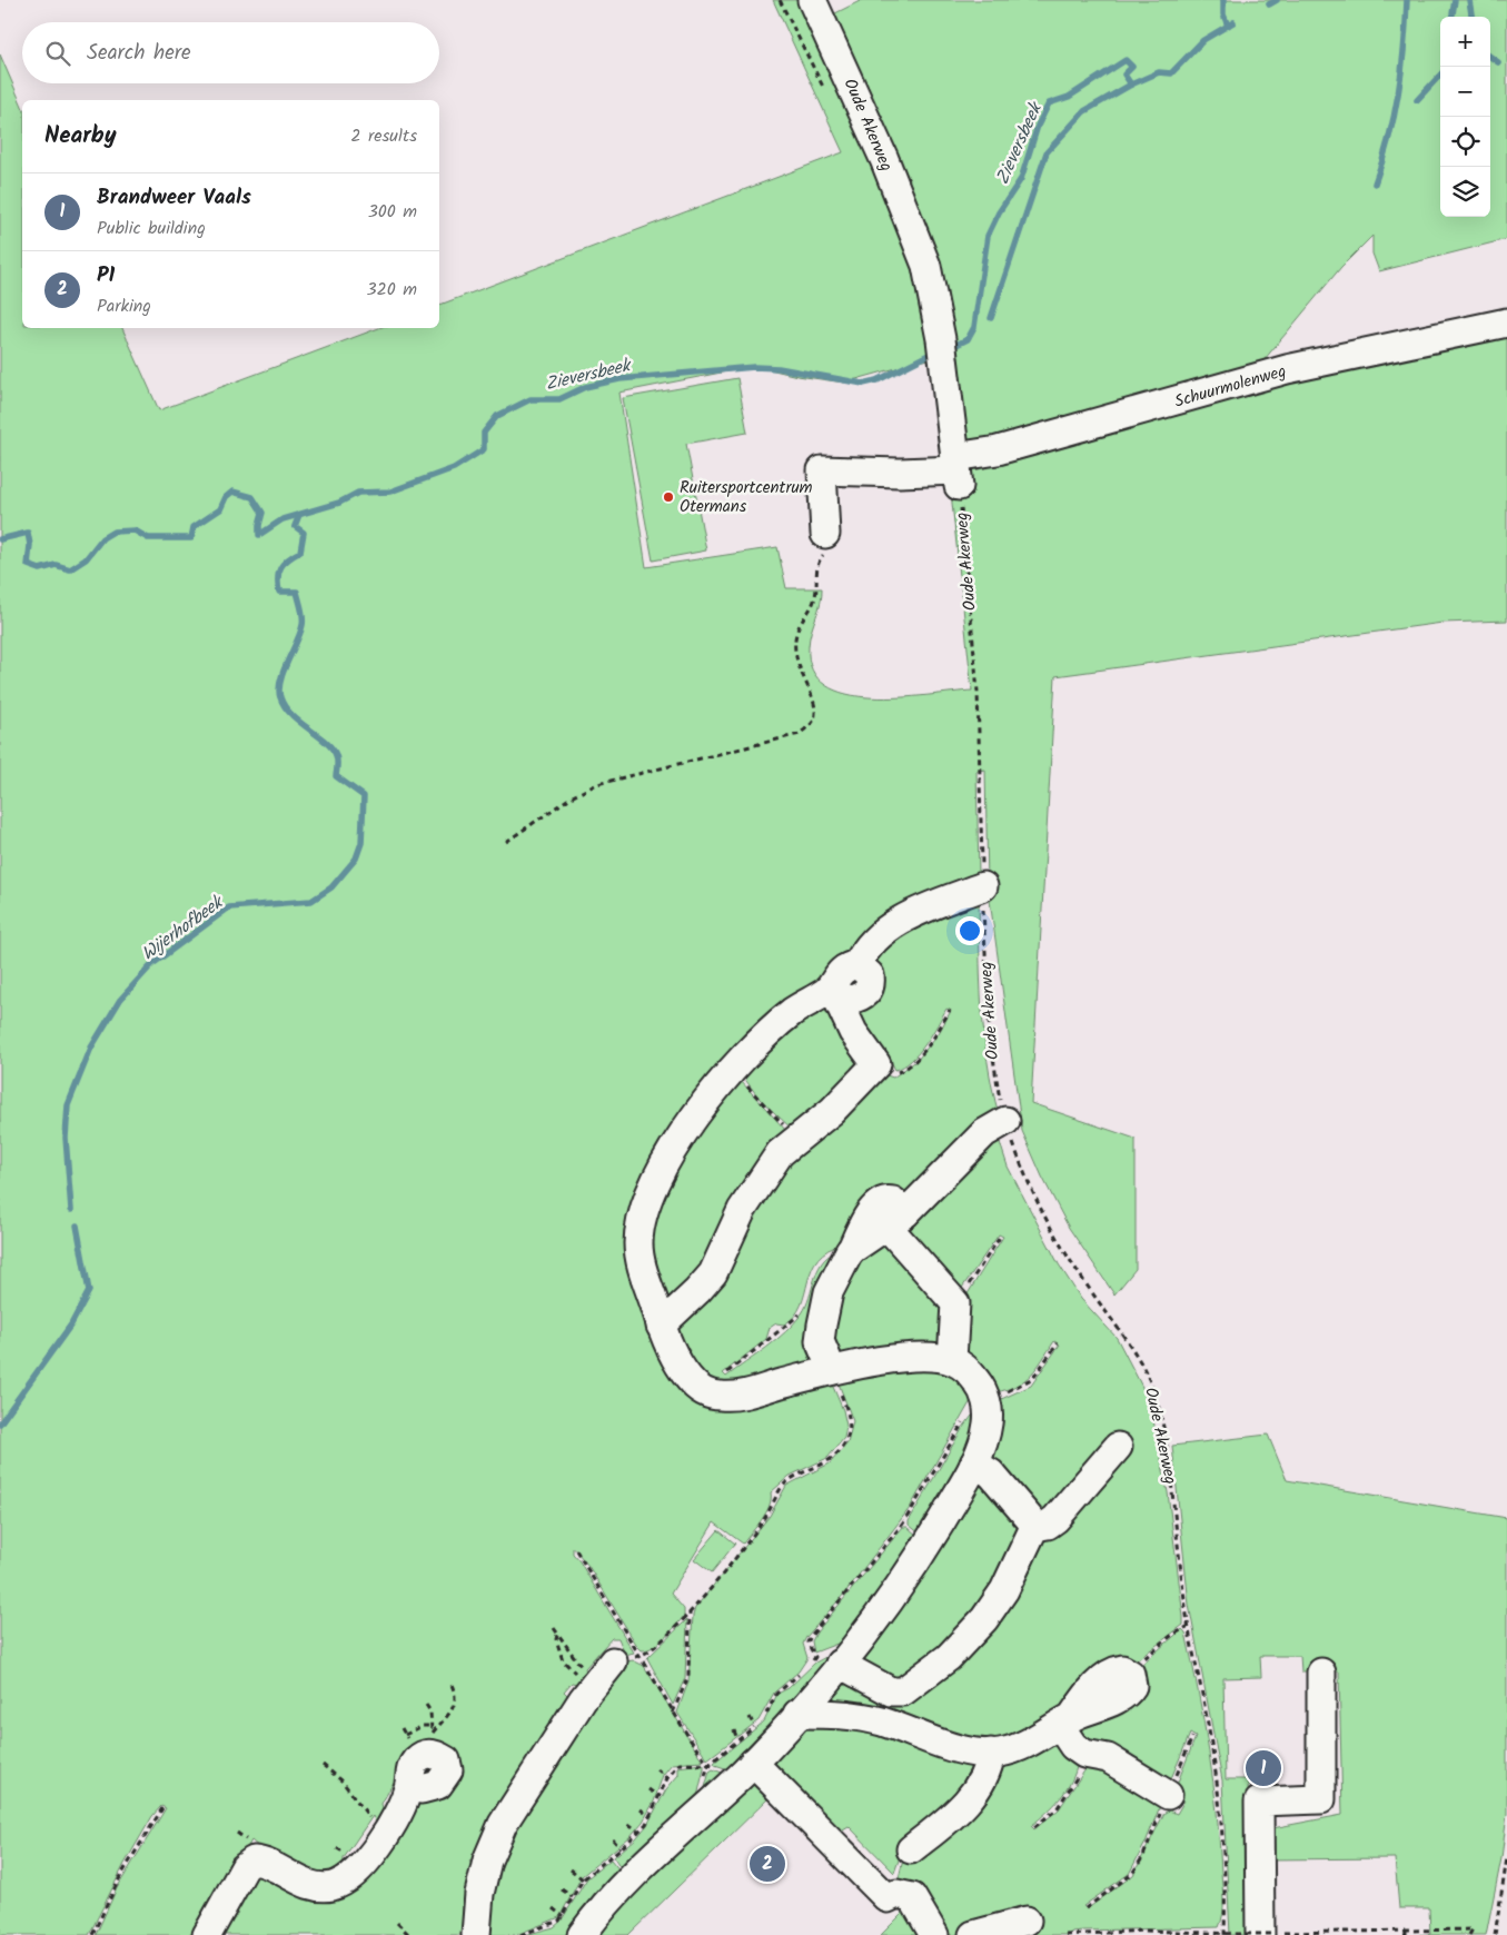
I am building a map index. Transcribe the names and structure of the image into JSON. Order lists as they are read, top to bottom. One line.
{"streets":{"street":["Oude Akerweg","Schuurmolenweg"]},"crossings":[["Oude Akerweg","Schuurmolenweg"]],"water":["Zieversbeek","Wijerhofbeek"],"places":["Ruitersportcentrum Otermans"],"page":{"map_buttons":["+","−"],"search":"Search here","heading":["Nearby","2 results"],"list":[{"mark":"1","name":"Brandweer Vaals","note":"Public building","value":"300 m"},{"mark":"2","name":"P1","note":"Parking","value":"320 m"}],"pins":["1","2"]}}
